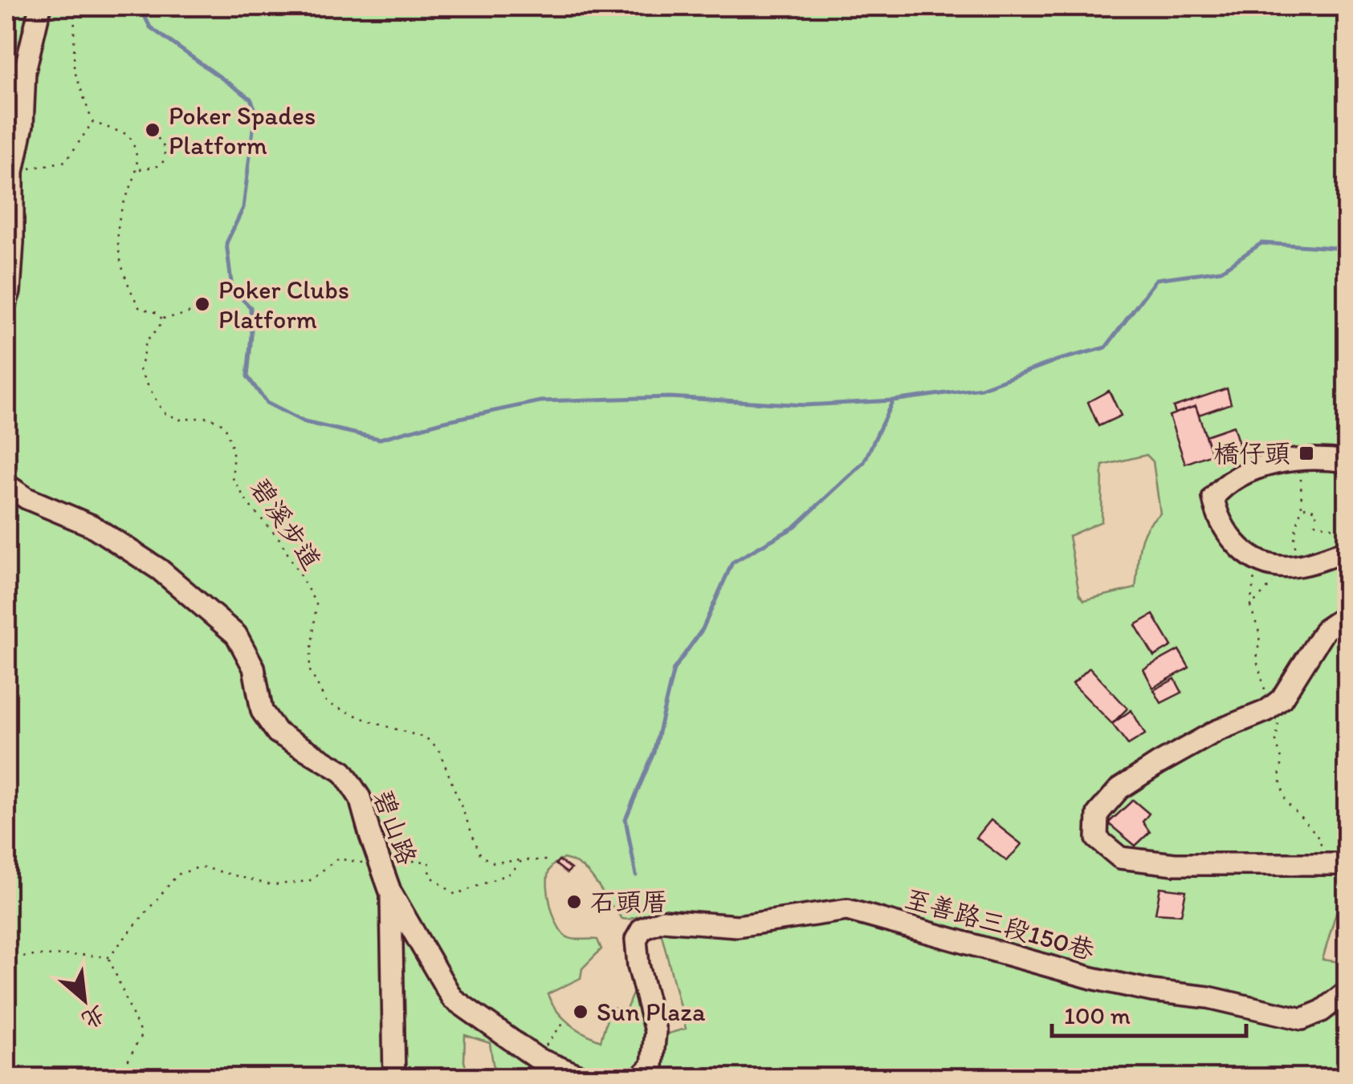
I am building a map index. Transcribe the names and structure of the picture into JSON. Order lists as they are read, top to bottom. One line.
{"streets":{"street":["碧山路","至善路三段150巷"],"path":["碧溪步道"]},"places":{"other":["Poker Spades Platform","Poker Clubs Platform","石頭厝","Sun Plaza"],"transit":["橋仔頭"]},"scale_bar":"100 m","north":"bottom right"}
